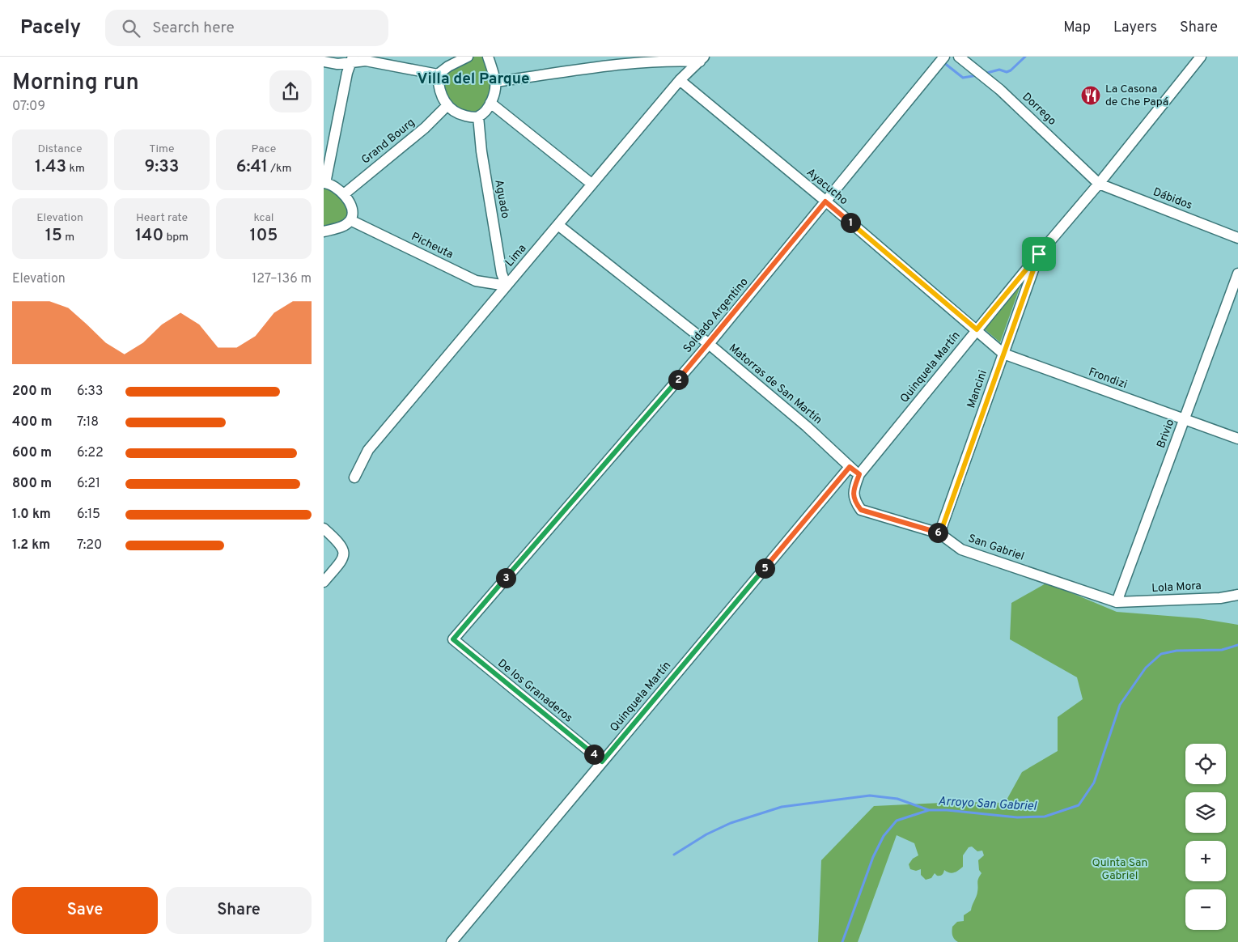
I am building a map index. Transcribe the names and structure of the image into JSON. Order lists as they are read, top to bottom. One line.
{"streets":{"street":["Dorrego","Grand Bourg","Ayacucho","Aguado","Dábidos","Picheuta","Lima","Soldado Argentino","Quinquela Martín","Frondizi","Matorras de San Martín","Mancini","Brivio","San Gabriel","Lola Mora","De los Granaderos"]},"crossings":[["Dorrego","Dábidos"],["Dorrego","Quinquela Martín"],["Ayacucho","Lima"],["Ayacucho","Soldado Argentino"],["Ayacucho","Quinquela Martín"],["Ayacucho","Frondizi"],["Aguado","Picheuta"],["Aguado","Lima"],["Dábidos","Quinquela Martín"],["Picheuta","Lima"],["Lima","Matorras de San Martín"],["Soldado Argentino","Matorras de San Martín"],["Soldado Argentino","De los Granaderos"],["Quinquela Martín","Frondizi"],["Quinquela Martín","Matorras de San Martín"],["Quinquela Martín","Mancini"],["Quinquela Martín","San Gabriel"],["Quinquela Martín","De los Granaderos"],["Frondizi","Mancini"],["Frondizi","Brivio"],["Matorras de San Martín","San Gabriel"],["Mancini","San Gabriel"],["Brivio","San Gabriel"],["Brivio","Lola Mora"],["San Gabriel","Lola Mora"]],"districts":["Villa del Parque"],"water":["Arroyo San Gabriel"],"parks":["Quinta San Gabriel"],"places":{"restaurant":["La Casona de Che Papá"]},"page":{"header":"Pacely","search":"Search here","nav":["Map","Layers","Share"],"heading":["Morning run","07:09"],"stats":[["Distance","1.43 km"],["Time","9:33"],["Pace","6:41 /km"],["Elevation","15 m"],["Heart rate","140 bpm"],["kcal","105"]],"pins":["1","2","6","5","3","4"],"chart":["Elevation","127–136 m"],"list":[{"name":"200 m","note":"6:33"},{"name":"400 m","note":"7:18"},{"name":"600 m","note":"6:22"},{"name":"800 m","note":"6:21"},{"name":"1.0 km","note":"6:15"},{"name":"1.2 km","note":"7:20"}],"map_buttons":["+","−"],"buttons":["Save","Share"]}}
